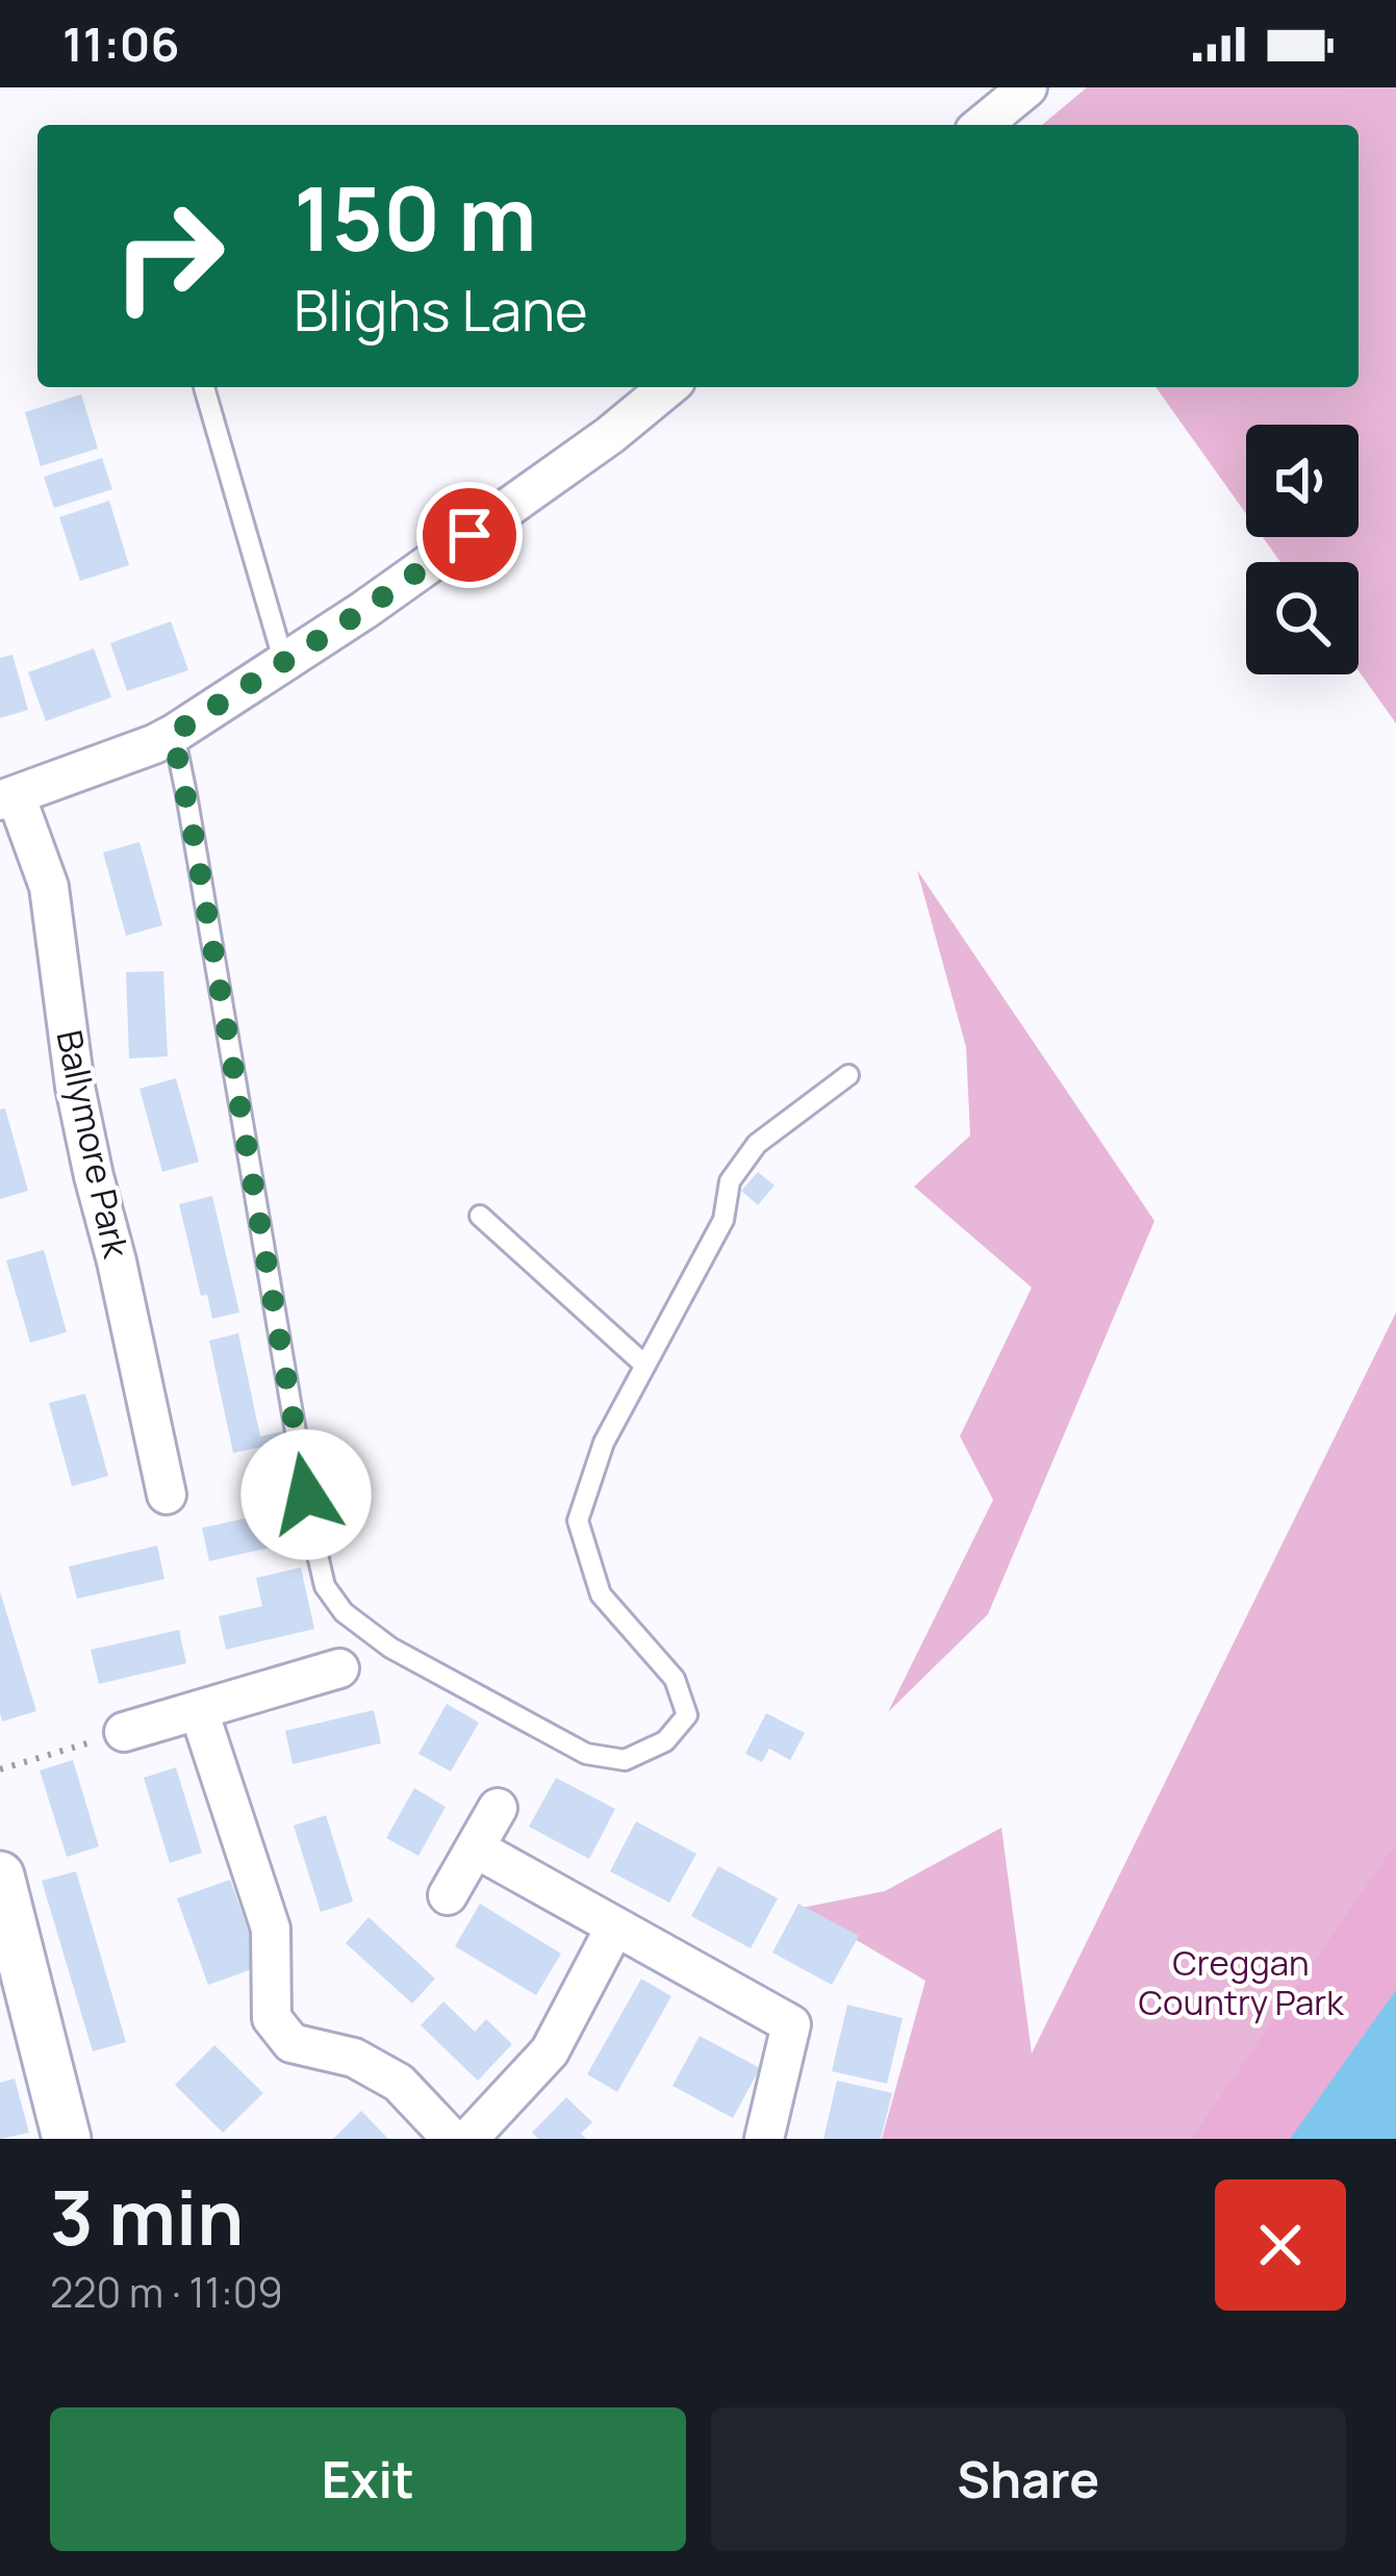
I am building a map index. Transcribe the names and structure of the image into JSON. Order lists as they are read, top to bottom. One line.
{"streets":{"street":["Ballymore Park"]},"parks":["Creggan Country Park"],"page":{"status":"11:06","turn":["150 m","Blighs Lane"],"heading":["3 min","220 m · 11:09"],"buttons":["Exit","Share"]}}
